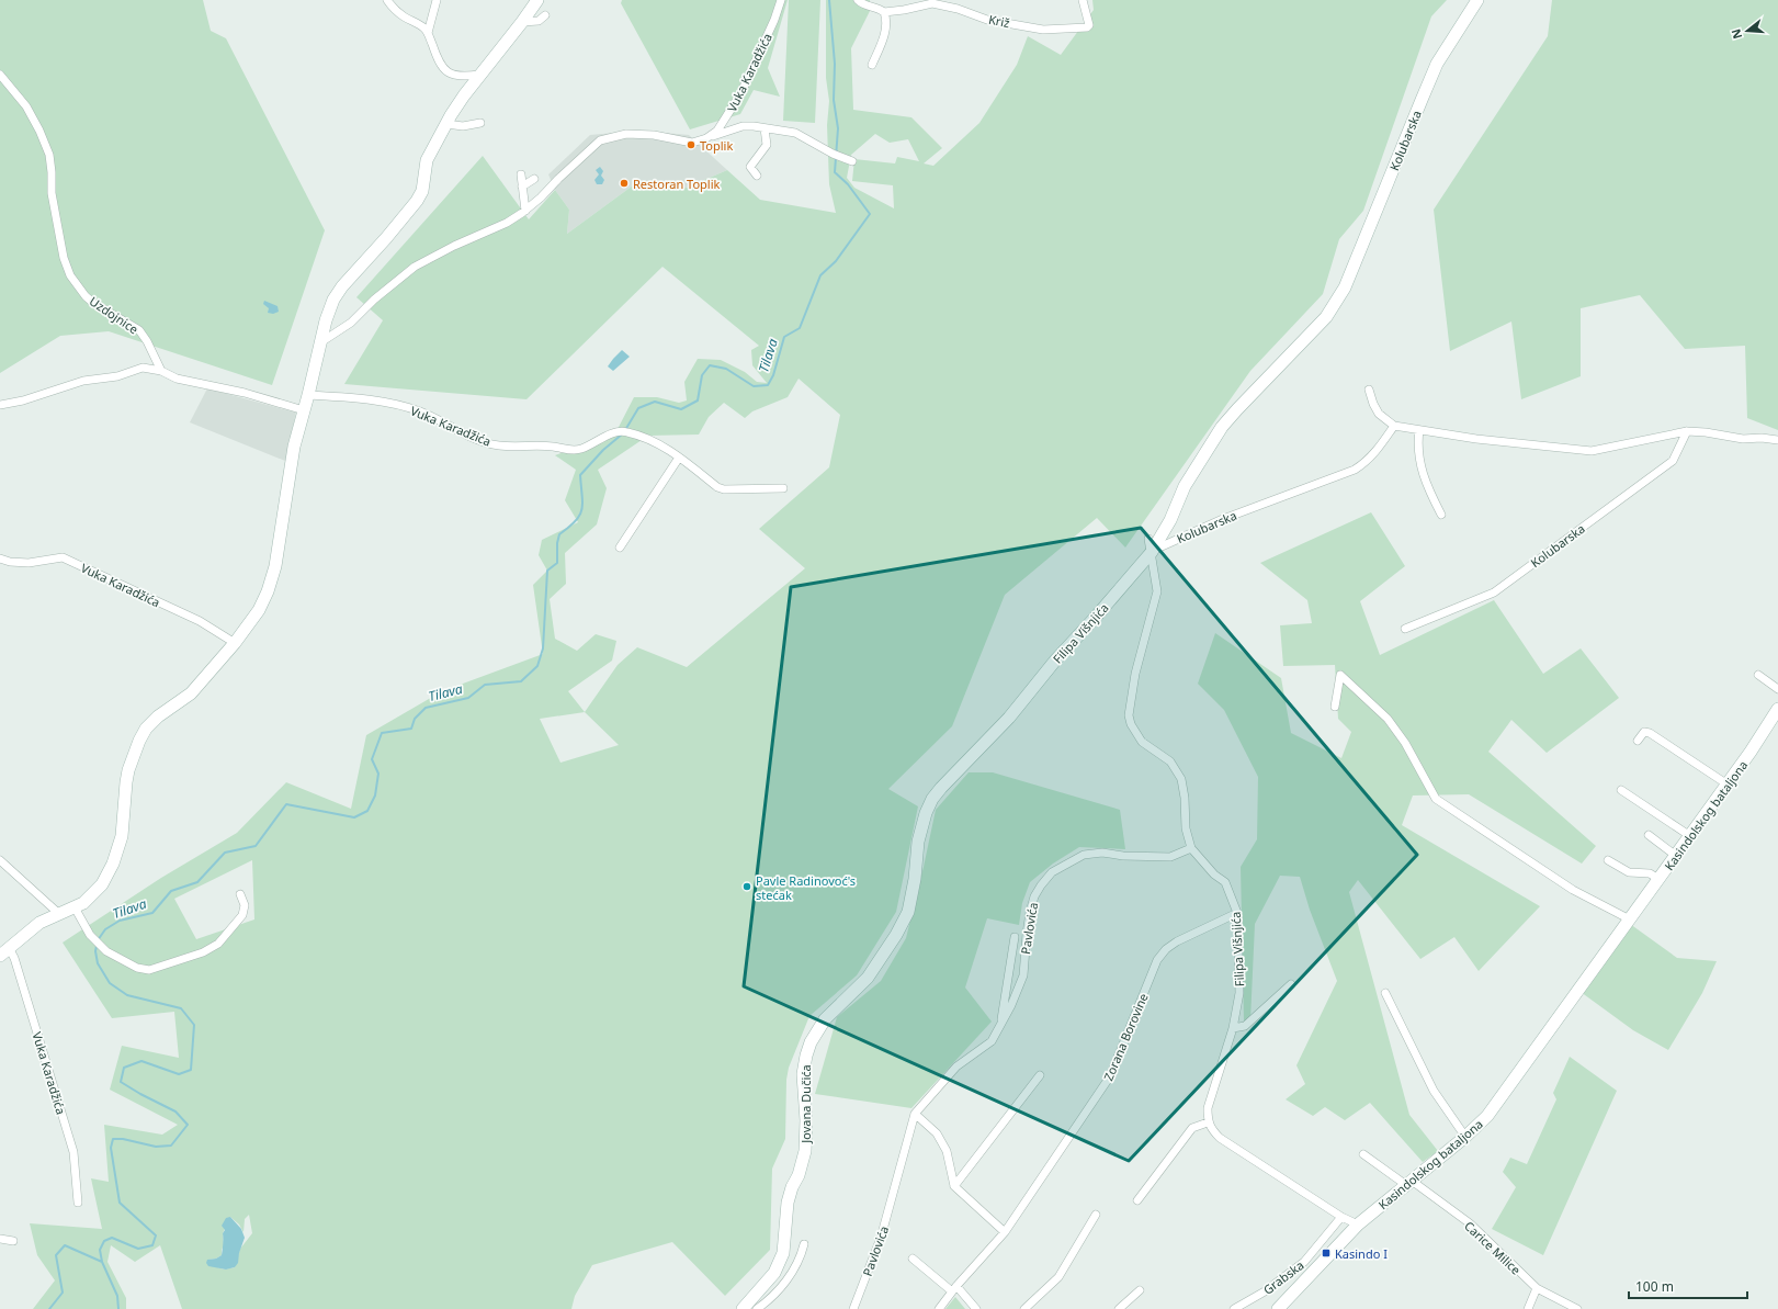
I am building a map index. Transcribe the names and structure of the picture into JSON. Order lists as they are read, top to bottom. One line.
{"streets":{"street":["Križ","Vuka Karadžića","Kolubarska","Uzdojnice","Filipa Višnjića","Kasindolskog bataljona","Pavlovića","Zorana Borovine","Jovana Dučića","Carice Milice","Grabska"]},"crossings":[["Kolubarska","Filipa Višnjića"],["Filipa Višnjića","Pavlovića"],["Filipa Višnjića","Zorana Borovine"],["Filipa Višnjića","Jovana Dučića"],["Kasindolskog bataljona","Carice Milice"]],"water":["Tilava"],"places":{"other":["Toplik","Restoran Toplik","Pavle Radinovoć's stećak"],"transit":["Kasindo I"]},"scale_bar":"100 m","north":"left"}
